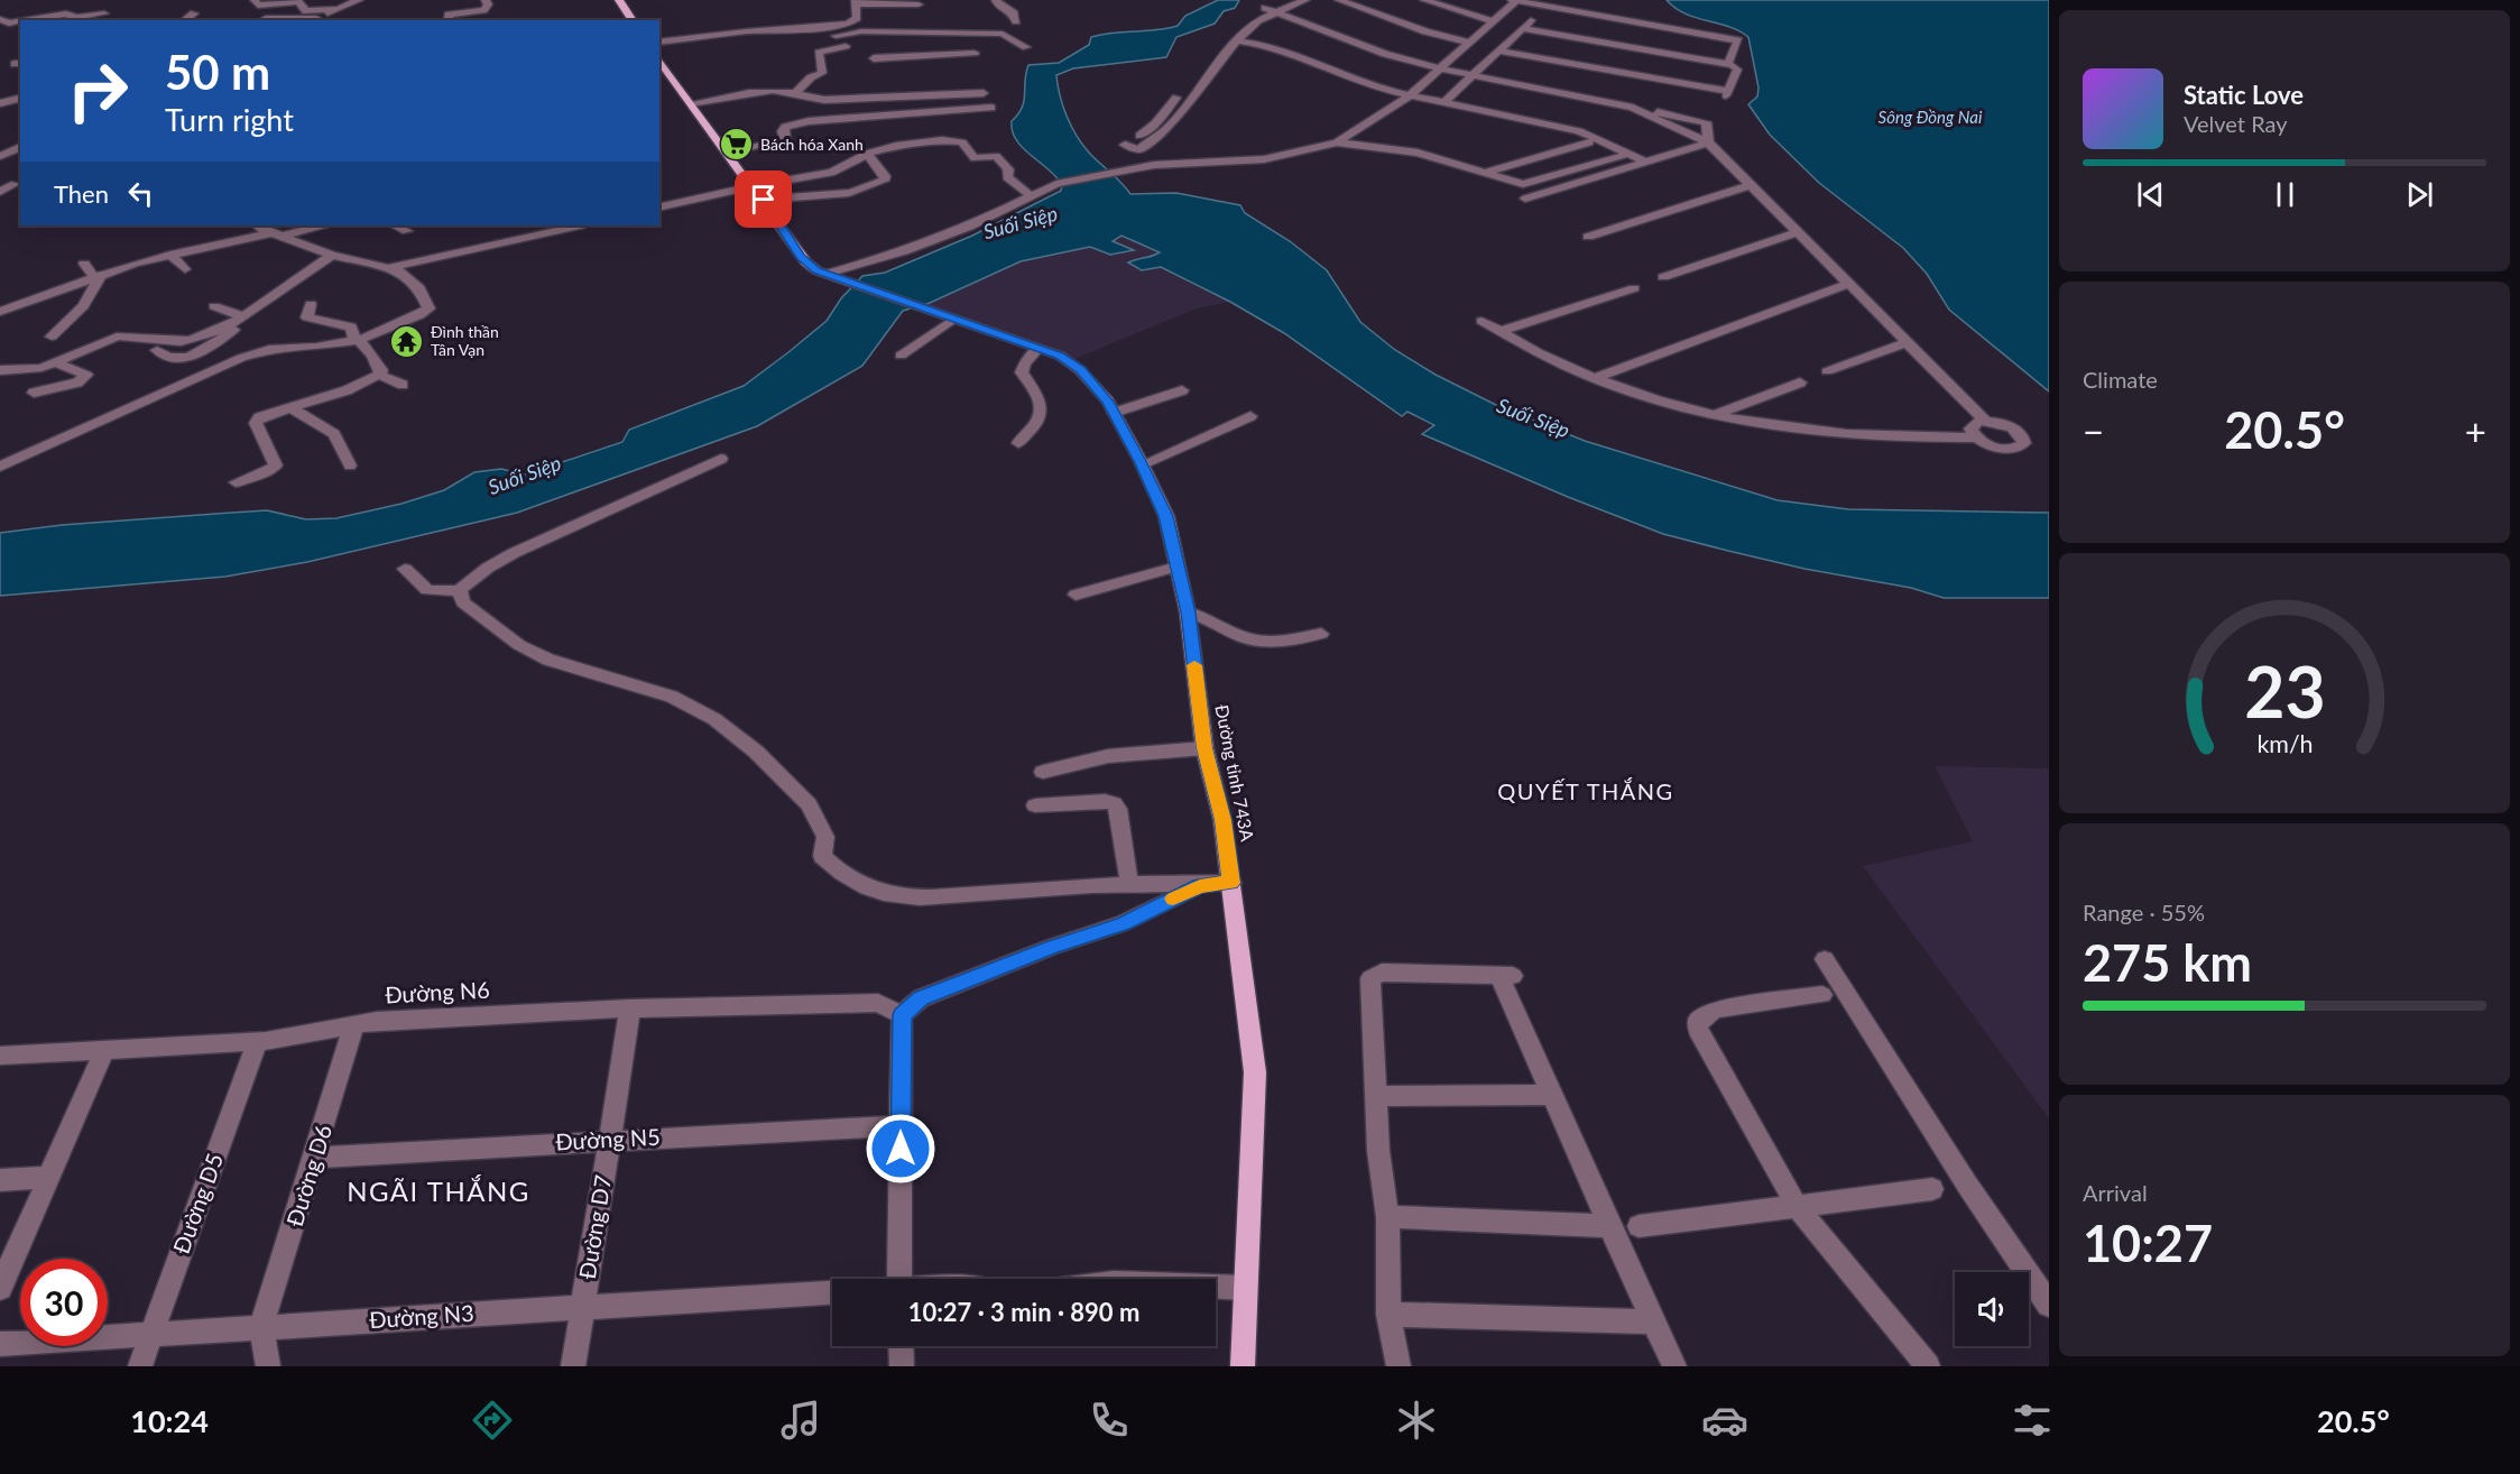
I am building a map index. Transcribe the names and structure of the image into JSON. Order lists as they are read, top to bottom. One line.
{"streets":{"main road":["Đường tỉnh 743A"],"street":["Đường N6","Đường N5","Đường D6","Đường D5","Đường D7","Đường N3"]},"crossings":[["Đường N6","Đường D6"],["Đường N6","Đường D5"],["Đường N6","Đường D7"],["Đường N5","Đường D6"],["Đường N5","Đường D7"],["Đường D6","Đường N3"],["Đường D5","Đường N3"],["Đường D7","Đường N3"]],"districts":["QUYẾT THẮNG","NGÃI THẮNG"],"water":["Sông Đồng Nai","Suối Siệp"],"places":{"supermarket":["Bách hóa Xanh"],"temple":["Đình thần Tân Vạn"]},"page":{"turn":["50 m","Turn right"],"song":["Static Love","Velvet Ray"],"then":"Then","tile":["Climate",["Range · 55%","275 km"],["Arrival","10:27"]],"heat":["−","20.5°","+"],"limit":"30","trip":"10:27 · 3 min · 890 m","tabs":["10:24","20.5°"],"gauge":["23","km/h"]}}
